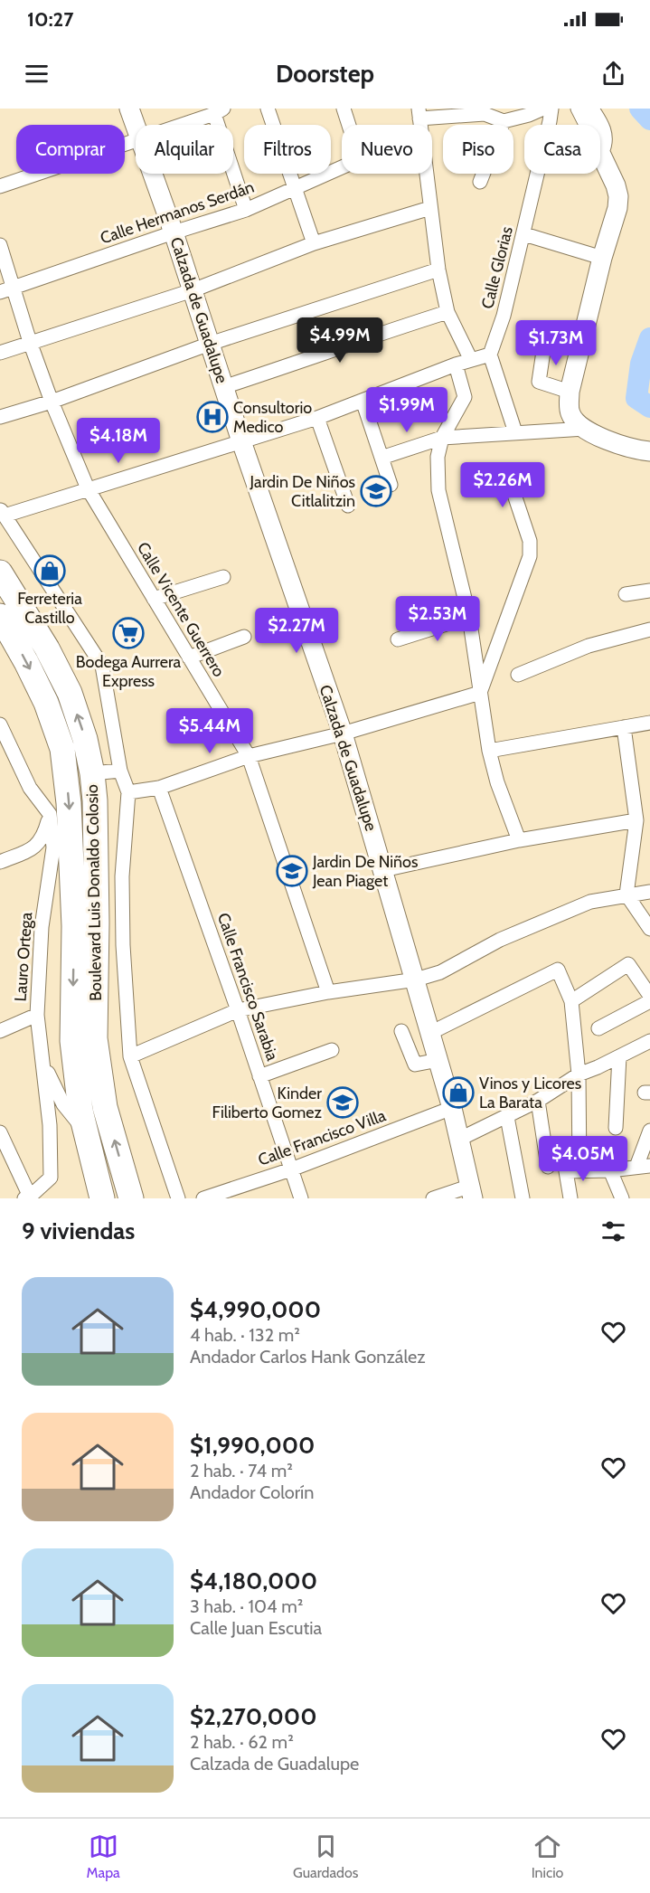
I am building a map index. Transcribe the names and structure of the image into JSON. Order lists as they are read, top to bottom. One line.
{"streets":{"highway":["Boulevard Luis Donaldo Colosio"],"street":["Calle Hermanos Serdán","Calle Glorias","Calzada de Guadalupe","Calle Vicente Guerrero","Lauro Ortega","Calle Francisco Sarabia","Calle Francisco Villa"]},"crossings":[["Calle Hermanos Serdán","Calzada de Guadalupe"],["Calle Hermanos Serdán","Calle Vicente Guerrero"],["Calzada de Guadalupe","Calle Francisco Villa"],["Calle Francisco Sarabia","Calle Francisco Villa"]],"places":{"hospital":["Consultorio Medico"],"school or university":["Jardin De Niños Citlalitzin","Jardin De Niños Jean Piaget","Kinder Filiberto Gomez"],"shop":["Ferreteria Castillo","Vinos y Licores La Barata"],"supermarket":["Bodega Aurrera Express"]},"page":{"status":"10:27","header":"Doorstep","chip":["Comprar","Alquilar","Filtros","Nuevo","Piso","Casa"],"price":["$4.99M","$1.73M","$1.99M","$4.18M","$2.26M","$2.53M","$2.27M","$5.44M","$4.05M"],"heading":"9 viviendas","list":[{"name":"$4,990,000","note":"4 hab. · 132 m² · Andador Carlos Hank González"},{"name":"$1,990,000","note":"2 hab. · 74 m² · Andador Colorín"},{"name":"$4,180,000","note":"3 hab. · 104 m² · Calle Juan Escutia"},{"name":"$2,270,000","note":"2 hab. · 62 m² · Calzada de Guadalupe"}],"tabs":["Mapa","Guardados","Inicio"]}}
